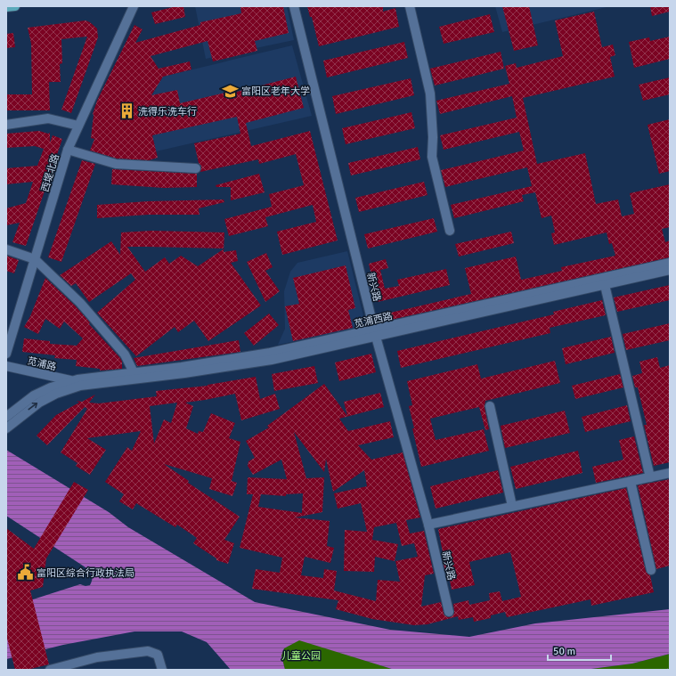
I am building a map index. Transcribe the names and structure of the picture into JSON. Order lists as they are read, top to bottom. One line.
{"streets":{"street":["西堤北路","新兴路","苋浦西路","苋浦路"]},"crossings":[["新兴路","苋浦西路"],["苋浦西路","苋浦路"]],"parks":["儿童公园"],"places":{"school or university":["富阳区老年大学"],"building":["洗得乐洗车行"],"public building":["富阳区综合行政执法局"]},"scale_bar":"50 m"}
